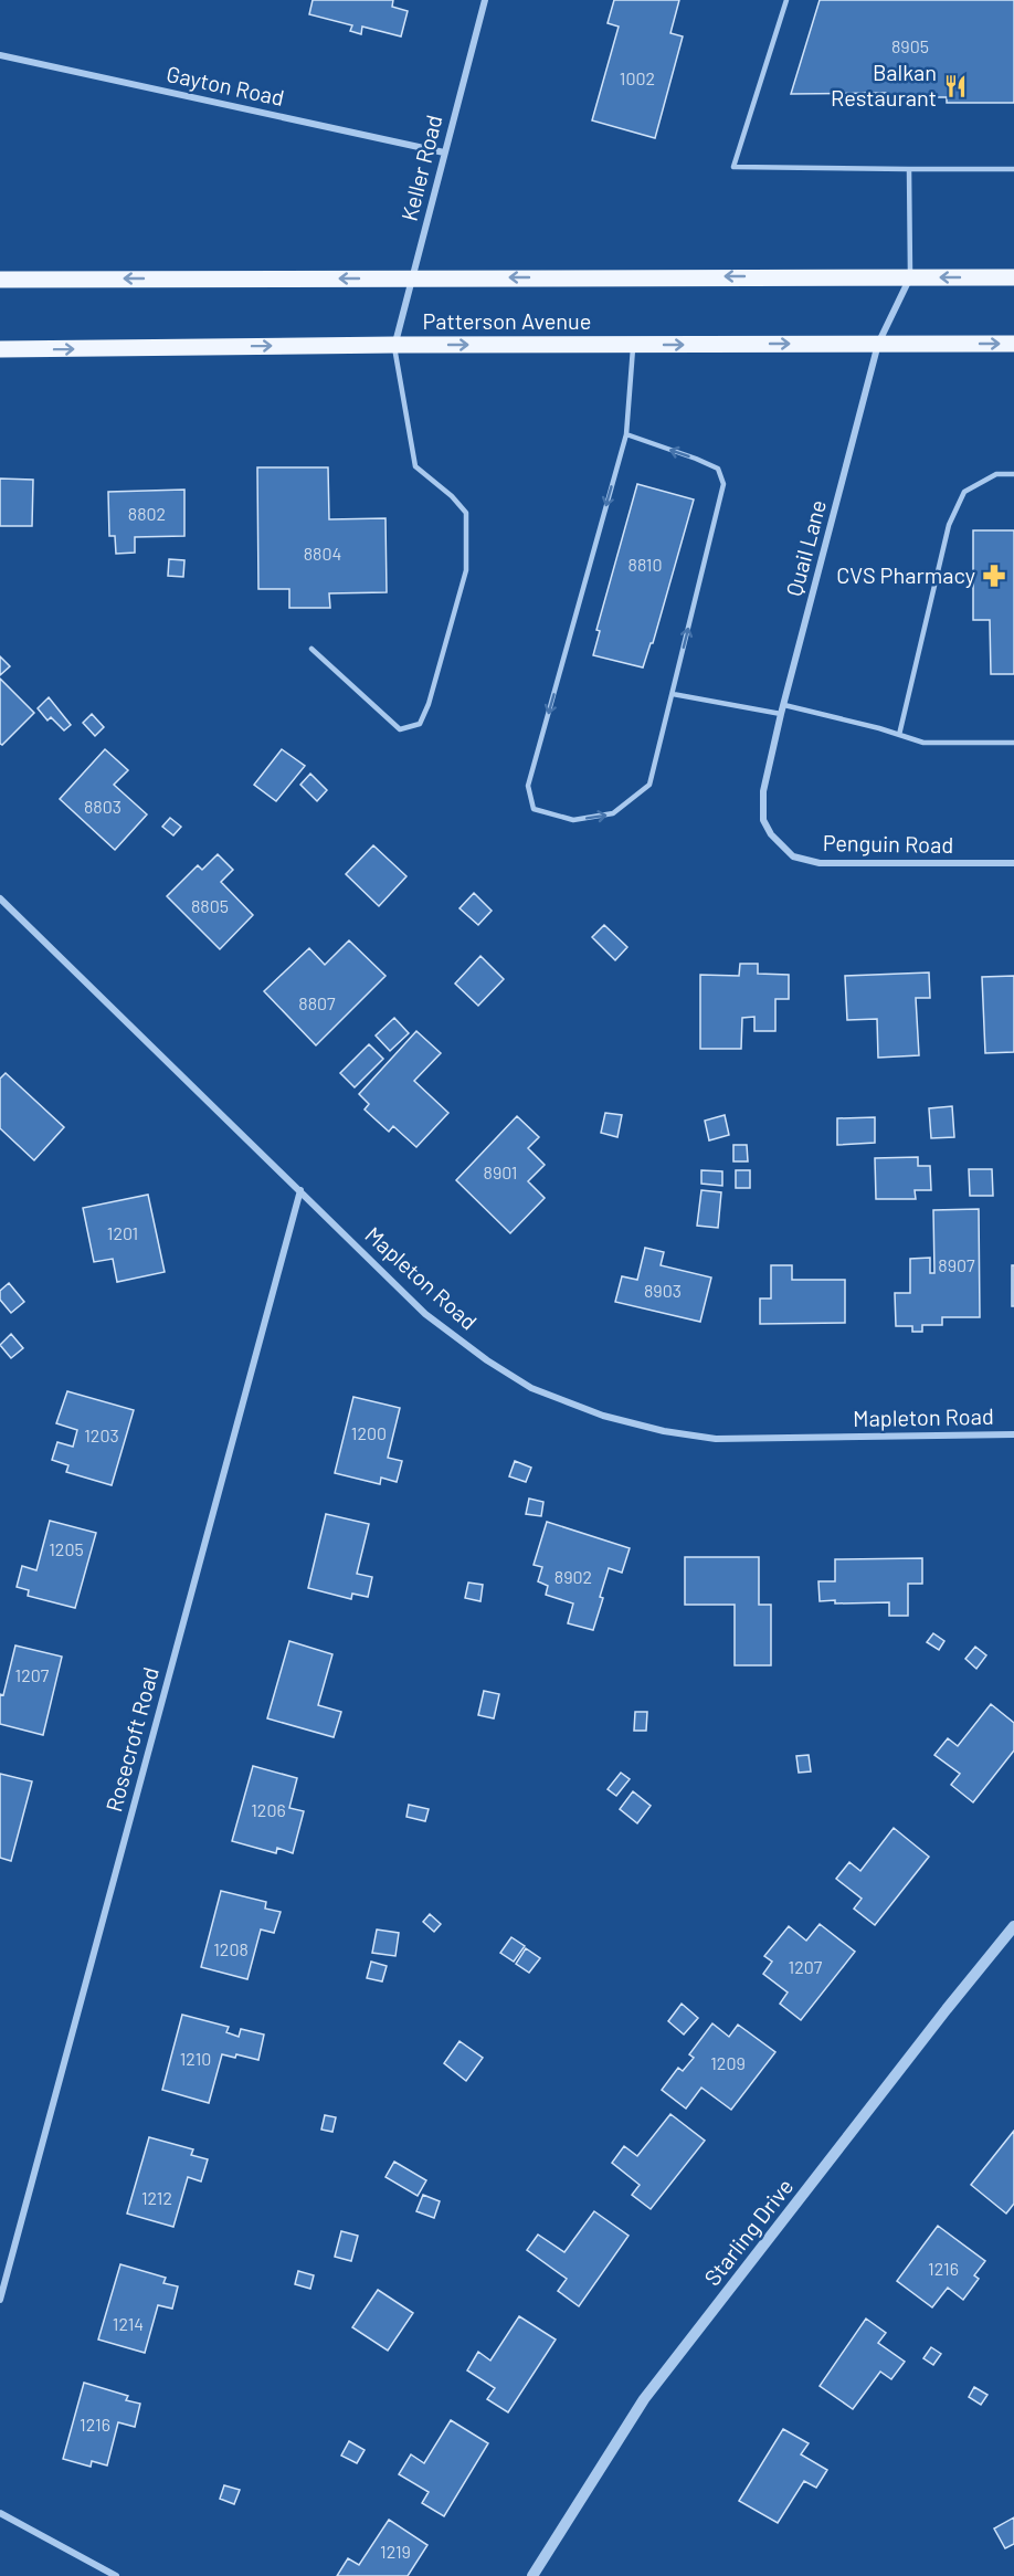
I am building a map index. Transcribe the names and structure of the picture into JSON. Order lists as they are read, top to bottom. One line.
{"streets":{"main road":["Patterson Avenue"],"street":["Gayton Road","Keller Road","Quail Lane","Penguin Road","Mapleton Road","Rosecroft Road","Starling Drive"]},"crossings":[["Gayton Road","Keller Road"],["Keller Road","Patterson Avenue"],["Patterson Avenue","Quail Lane"],["Quail Lane","Penguin Road"],["Mapleton Road","Rosecroft Road"]],"places":{"restaurant":["Balkan Restaurant"],"pharmacy":["CVS Pharmacy"]},"house_numbers":["8905","1002","8802","8804","8810","8803","8805","8807","8901","1201","8907","8903","1200","1203","1205","8902","1207","1206","1208","1207","1210","1209","1212","1216","1214","1216","1219"]}
